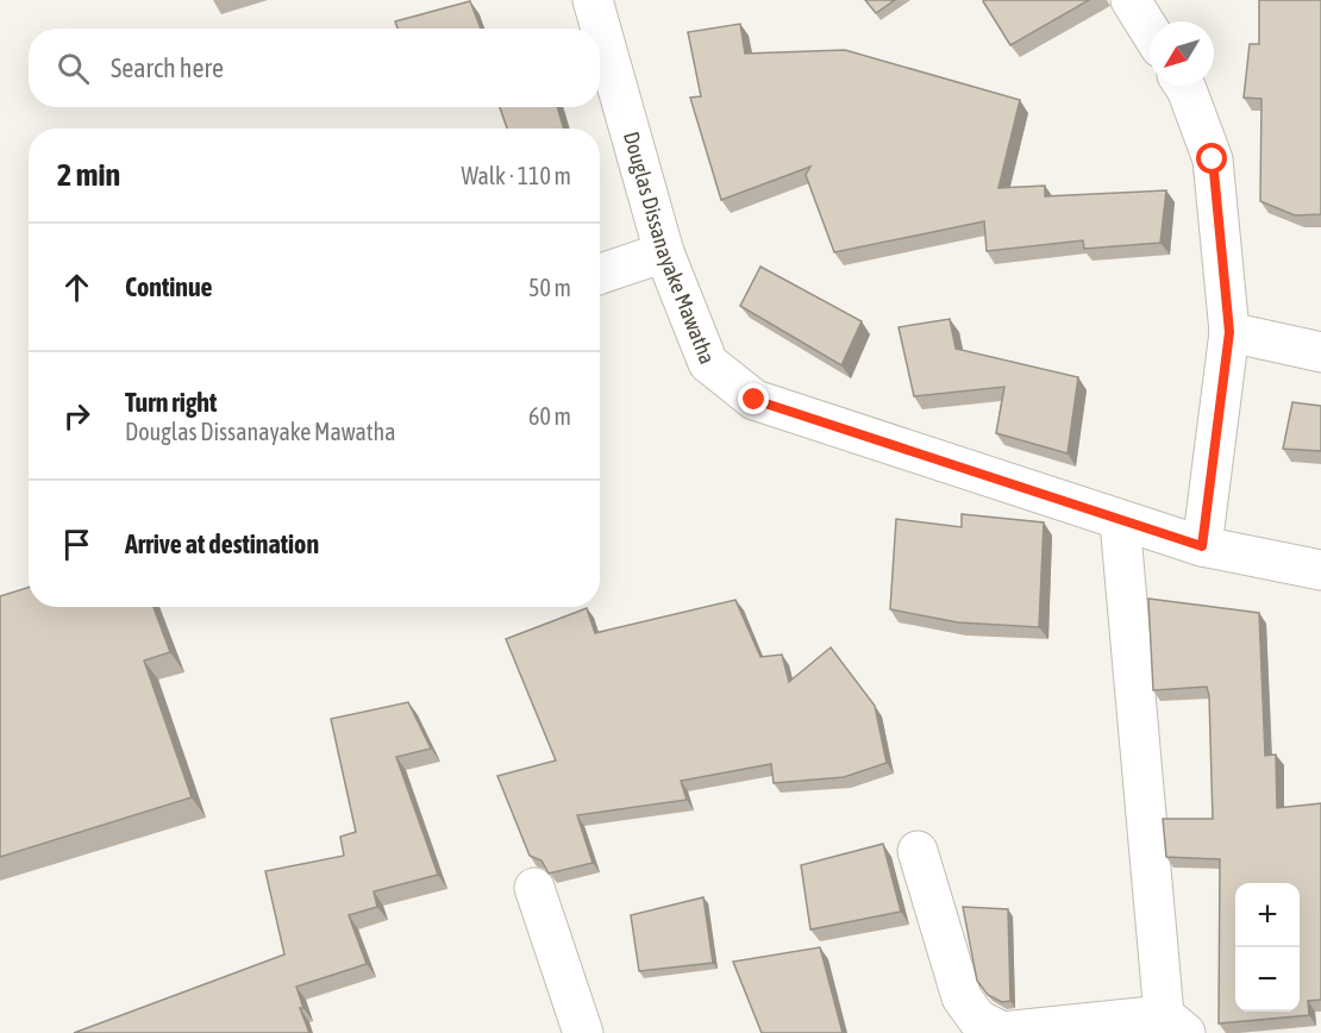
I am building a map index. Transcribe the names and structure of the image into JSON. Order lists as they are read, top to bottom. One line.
{"streets":{"street":["Douglas Dissanayake Mawatha"]},"north":"bottom left","page":{"search":"Search here","heading":["2 min","Walk · 110 m"],"list":[["Continue","50 m"],["Turn right","Douglas Dissanayake Mawatha","60 m"],"Arrive at destination"],"map_buttons":["+","−"]}}
